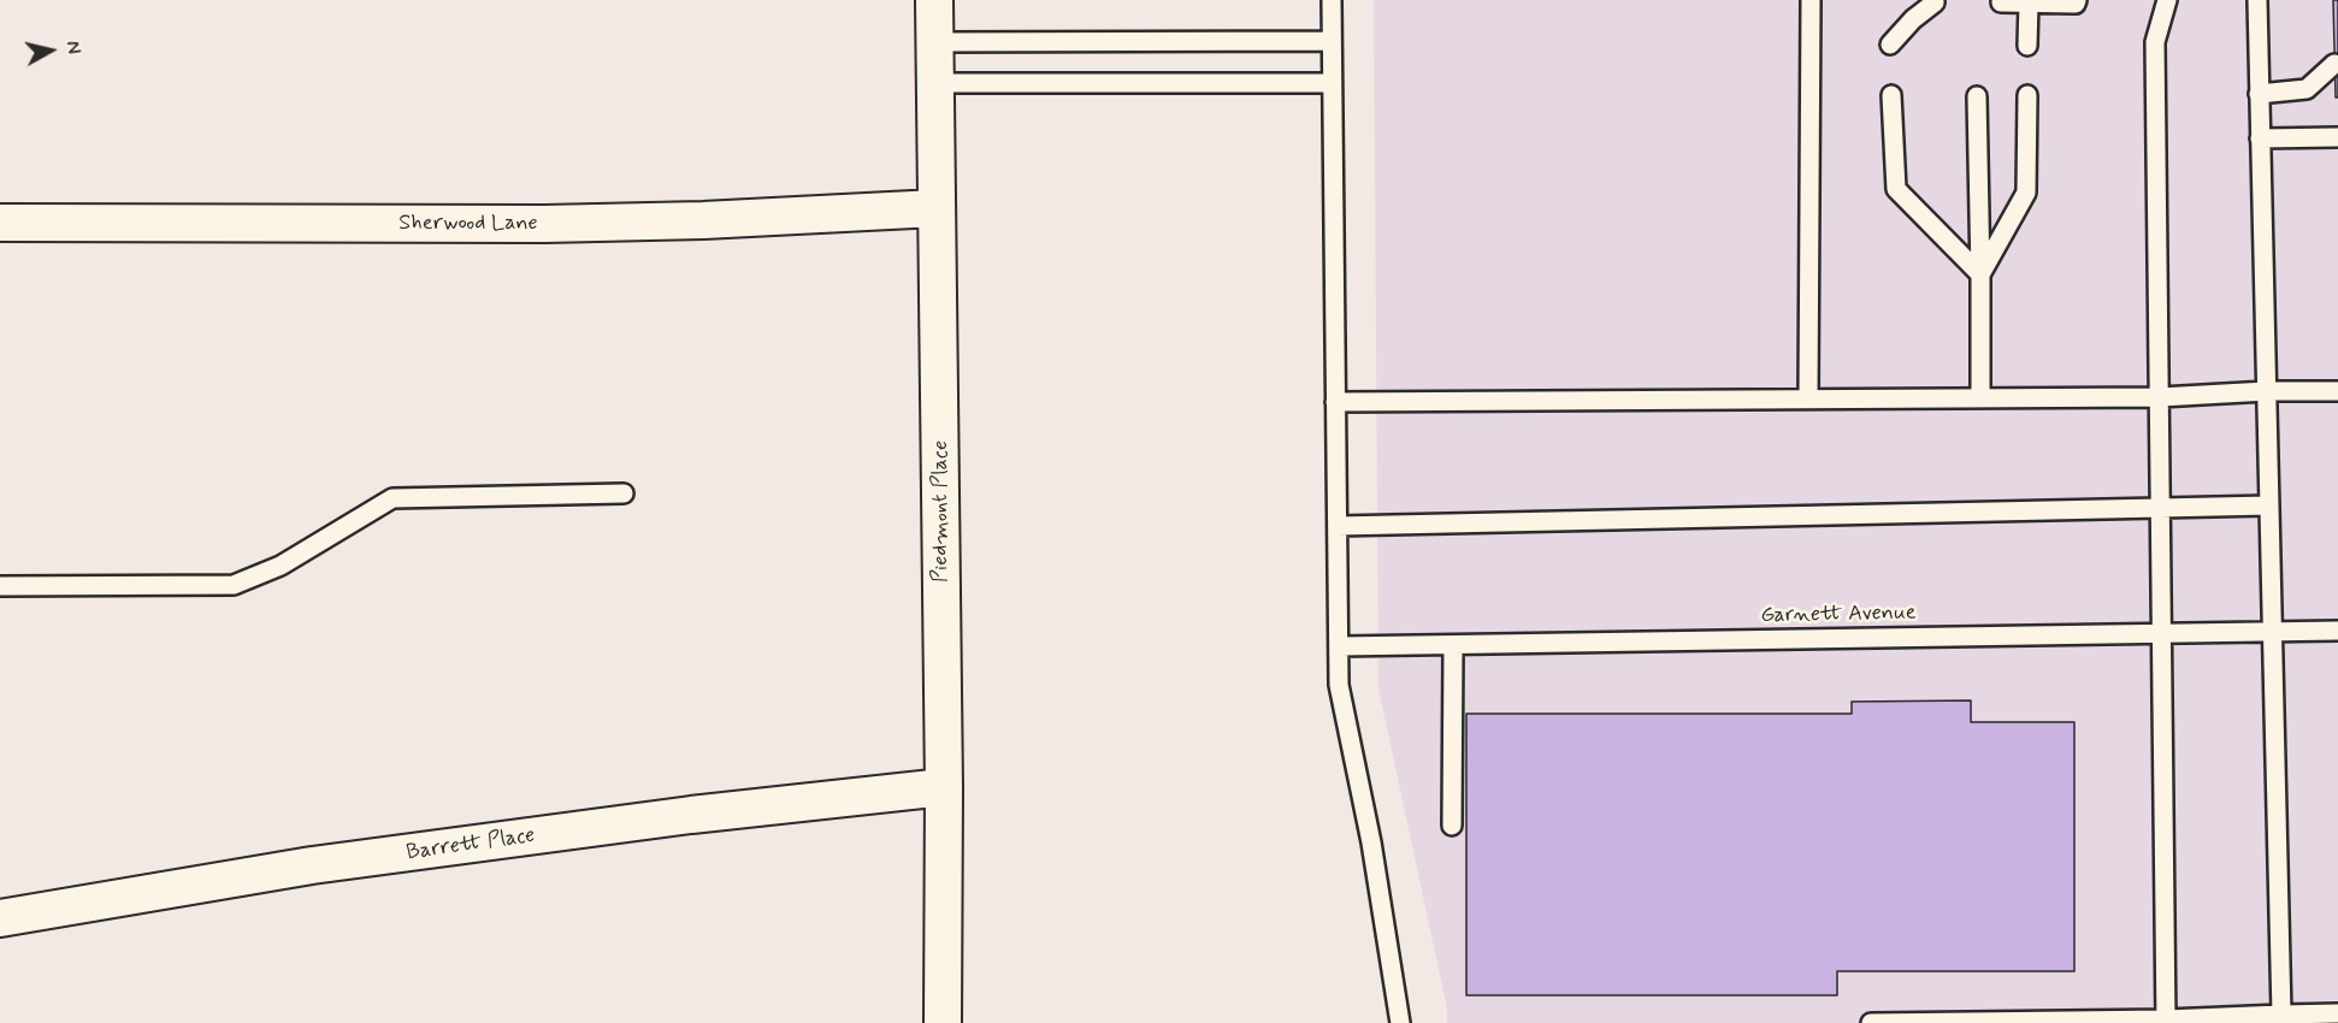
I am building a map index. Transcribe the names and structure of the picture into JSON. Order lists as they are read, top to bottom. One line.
{"streets":{"street":["Sherwood Lane","Piedmont Place","Barrett Place"],"lane":["Garnett Avenue"]},"crossings":[["Sherwood Lane","Piedmont Place"],["Piedmont Place","Barrett Place"]],"north":"right"}
